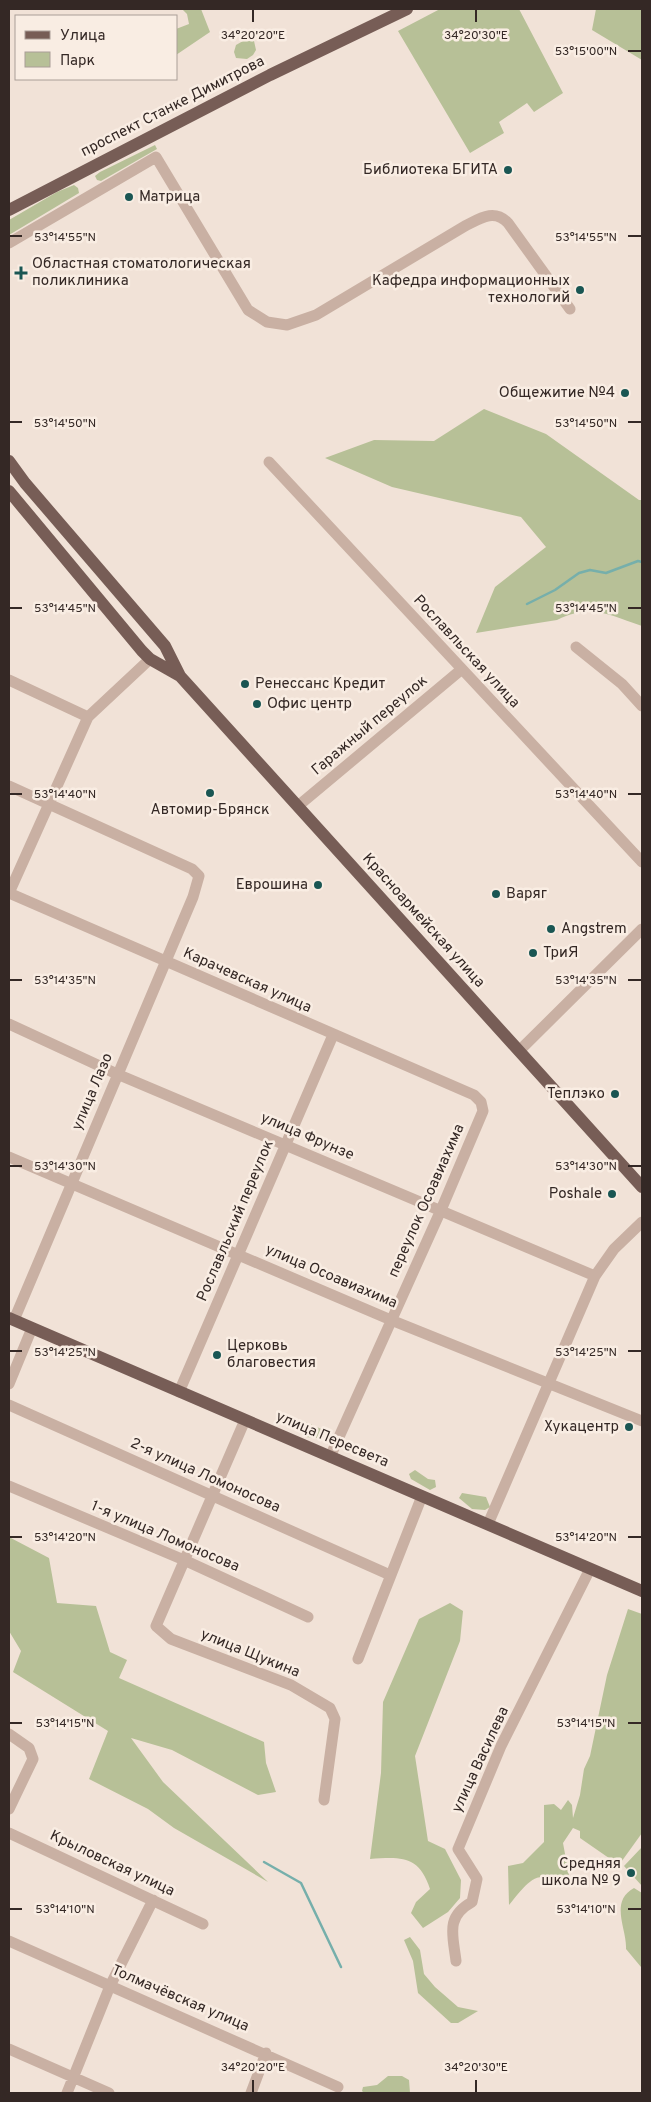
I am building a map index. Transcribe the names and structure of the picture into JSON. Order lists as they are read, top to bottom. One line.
{"streets":{"main road":["проспект Станке Димитрова","Красноармейская улица","улица Пересвета"],"street":["Рославльская улица","Гаражный переулок","Карачевская улица","улица Лазо","улица Фрунзе","переулок Осоавиахима","Рославльский переулок","улица Осоавиахима","2-я улица Ломоносова","1-я улица Ломоносова","улица Щукина","улица Василева","Крыловская улица","Толмачёвская улица"]},"crossings":[["Рославльская улица","Гаражный переулок"],["Гаражный переулок","Красноармейская улица"],["Карачевская улица","улица Лазо"],["Карачевская улица","переулок Осоавиахима"],["Карачевская улица","Рославльский переулок"],["улица Лазо","улица Фрунзе"],["улица Лазо","улица Осоавиахима"],["улица Лазо","улица Пересвета"],["улица Фрунзе","переулок Осоавиахима"],["улица Фрунзе","Рославльский переулок"],["переулок Осоавиахима","улица Осоавиахима"],["переулок Осоавиахима","улица Пересвета"],["Рославльский переулок","улица Осоавиахима"],["Рославльский переулок","улица Пересвета"],["улица Пересвета","улица Василева"],["1-я улица Ломоносова","улица Щукина"]],"places":{"other":["Библиотека БГИТА","Матрица","Кафедра информационных технологий","Общежитие №4","Ренессанс Кредит","Офис центр","Автомир-Брянск","Еврошина","Варяг","Angstrem","ТриЯ","Теплэко","Poshale","Церковь благовестия","Хукацентр","Средняя школа № 9"],"health":["Областная стоматологическая поликлиника"]},"legend":["Улица","Парк"],"coordinates":["34°20'20\"E","34°20'30\"E","53°15'00\"N","53°14'55\"N","53°14'50\"N","53°14'45\"N","53°14'40\"N","53°14'35\"N","53°14'30\"N","53°14'25\"N","53°14'20\"N","53°14'15\"N","53°14'10\"N"]}
